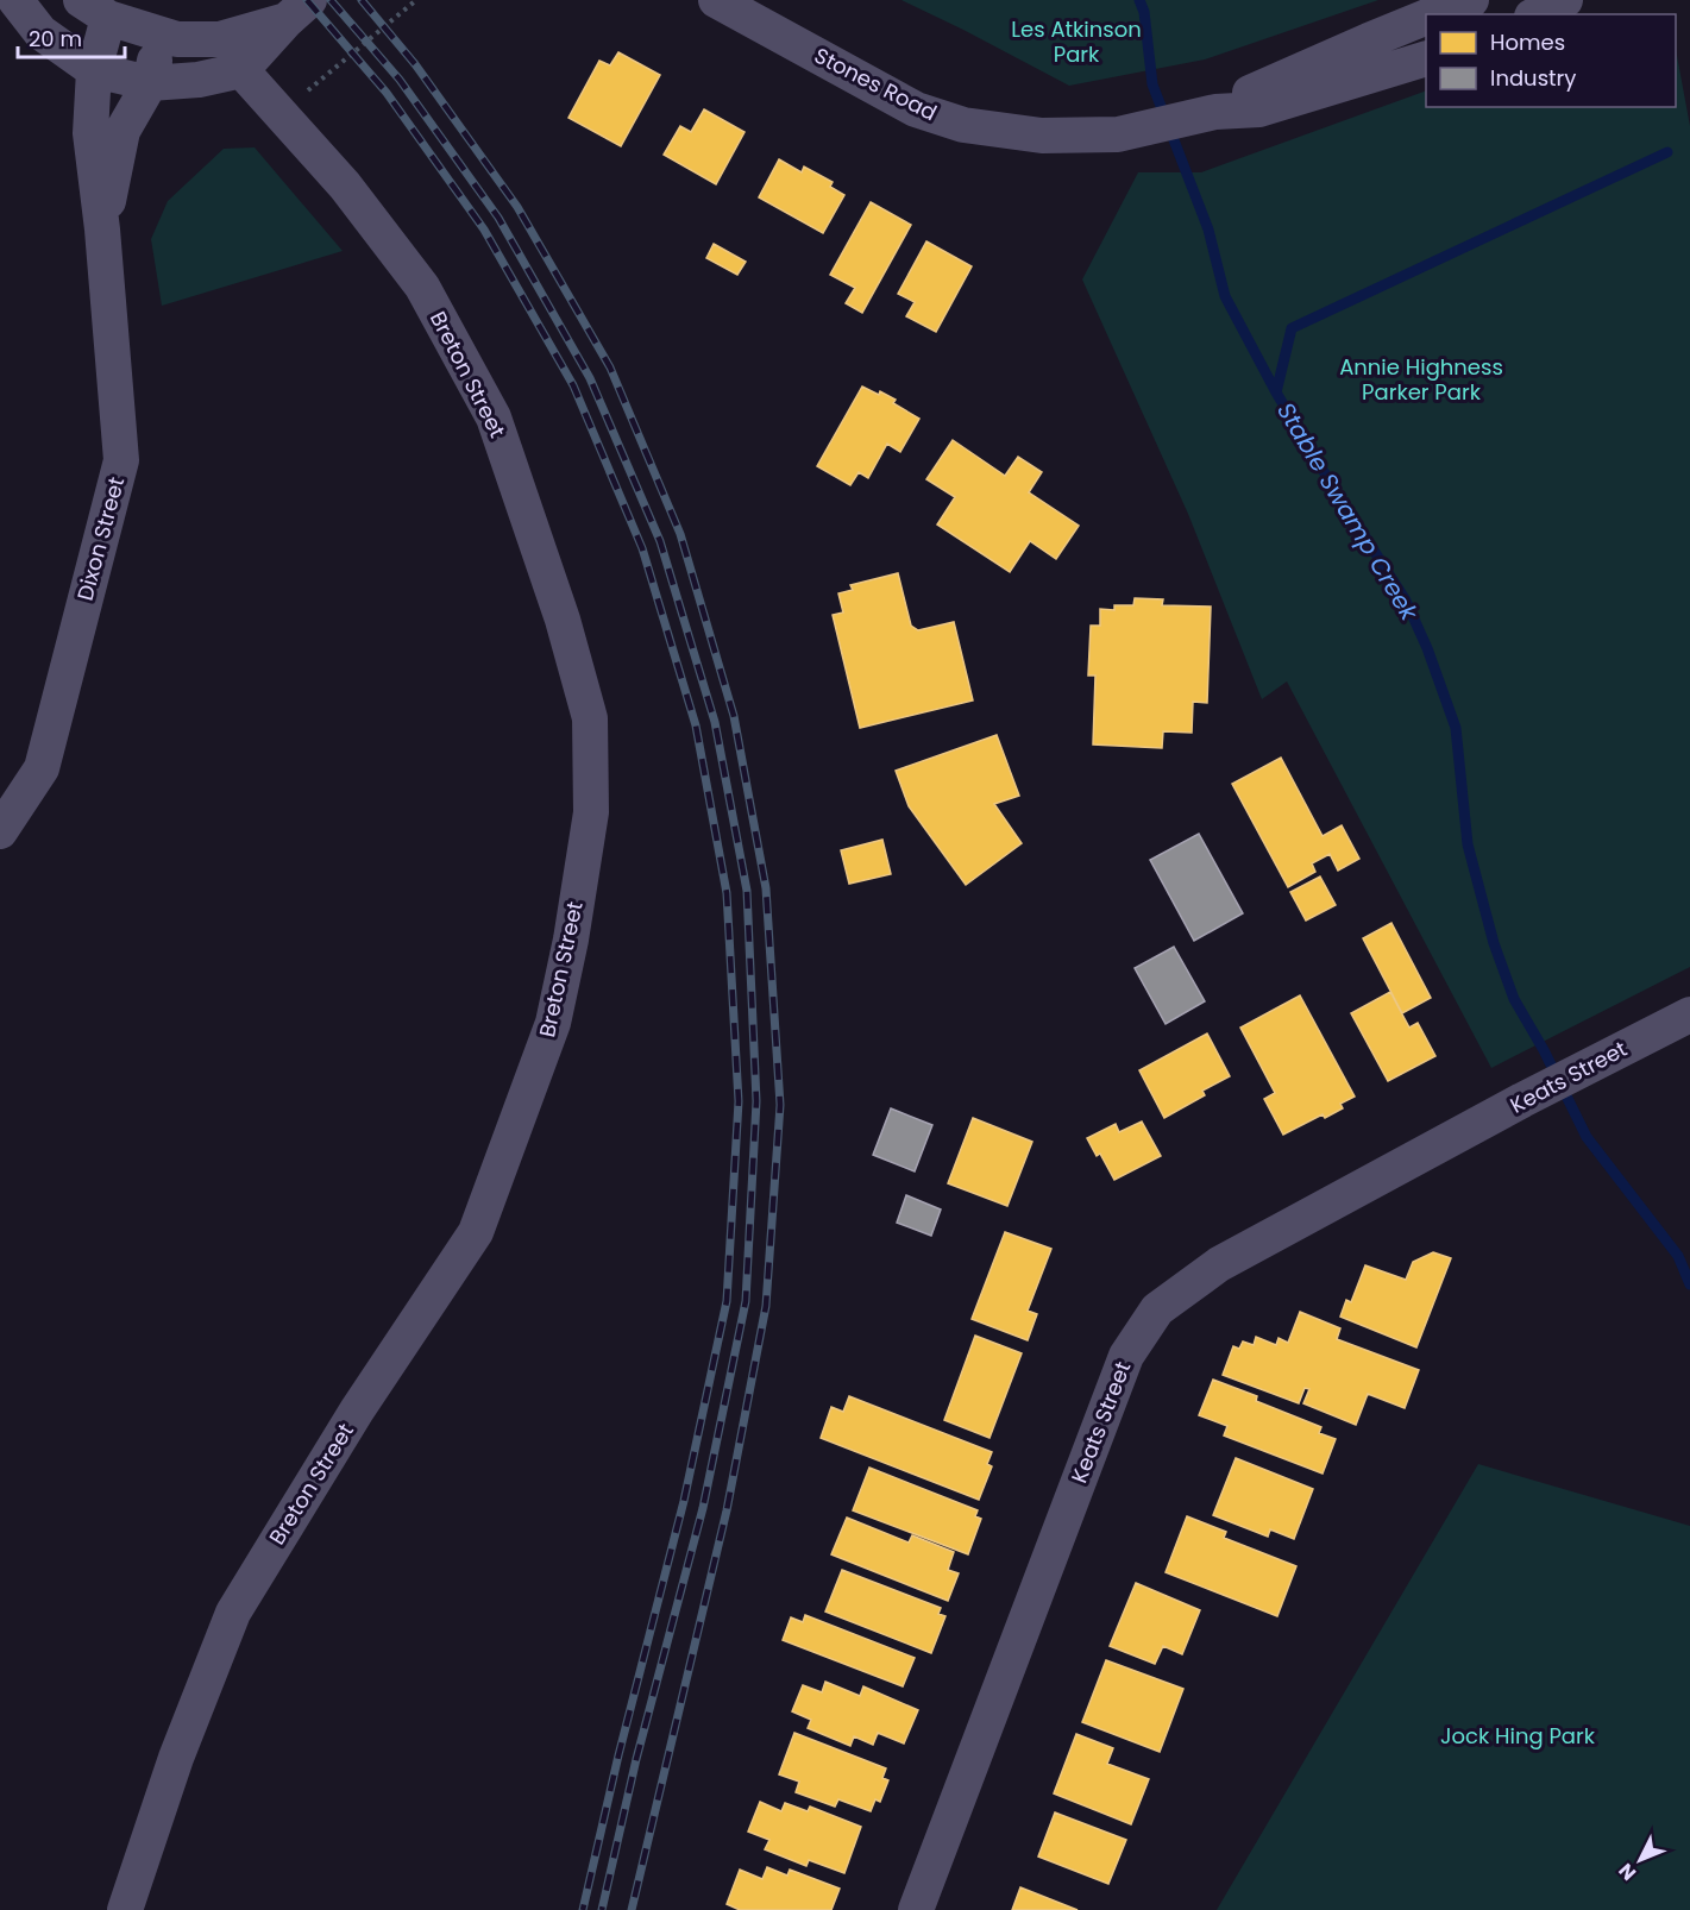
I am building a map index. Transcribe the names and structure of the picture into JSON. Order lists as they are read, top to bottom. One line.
{"streets":{"street":["Stones Road","Breton Street","Dixon Street","Keats Street"]},"water":["Stable Swamp Creek"],"parks":["Les Atkinson Park","Annie Highness Parker Park","Jock Hing Park"],"legend":["Homes","Industry"],"scale_bar":"20 m","north":"bottom left"}
